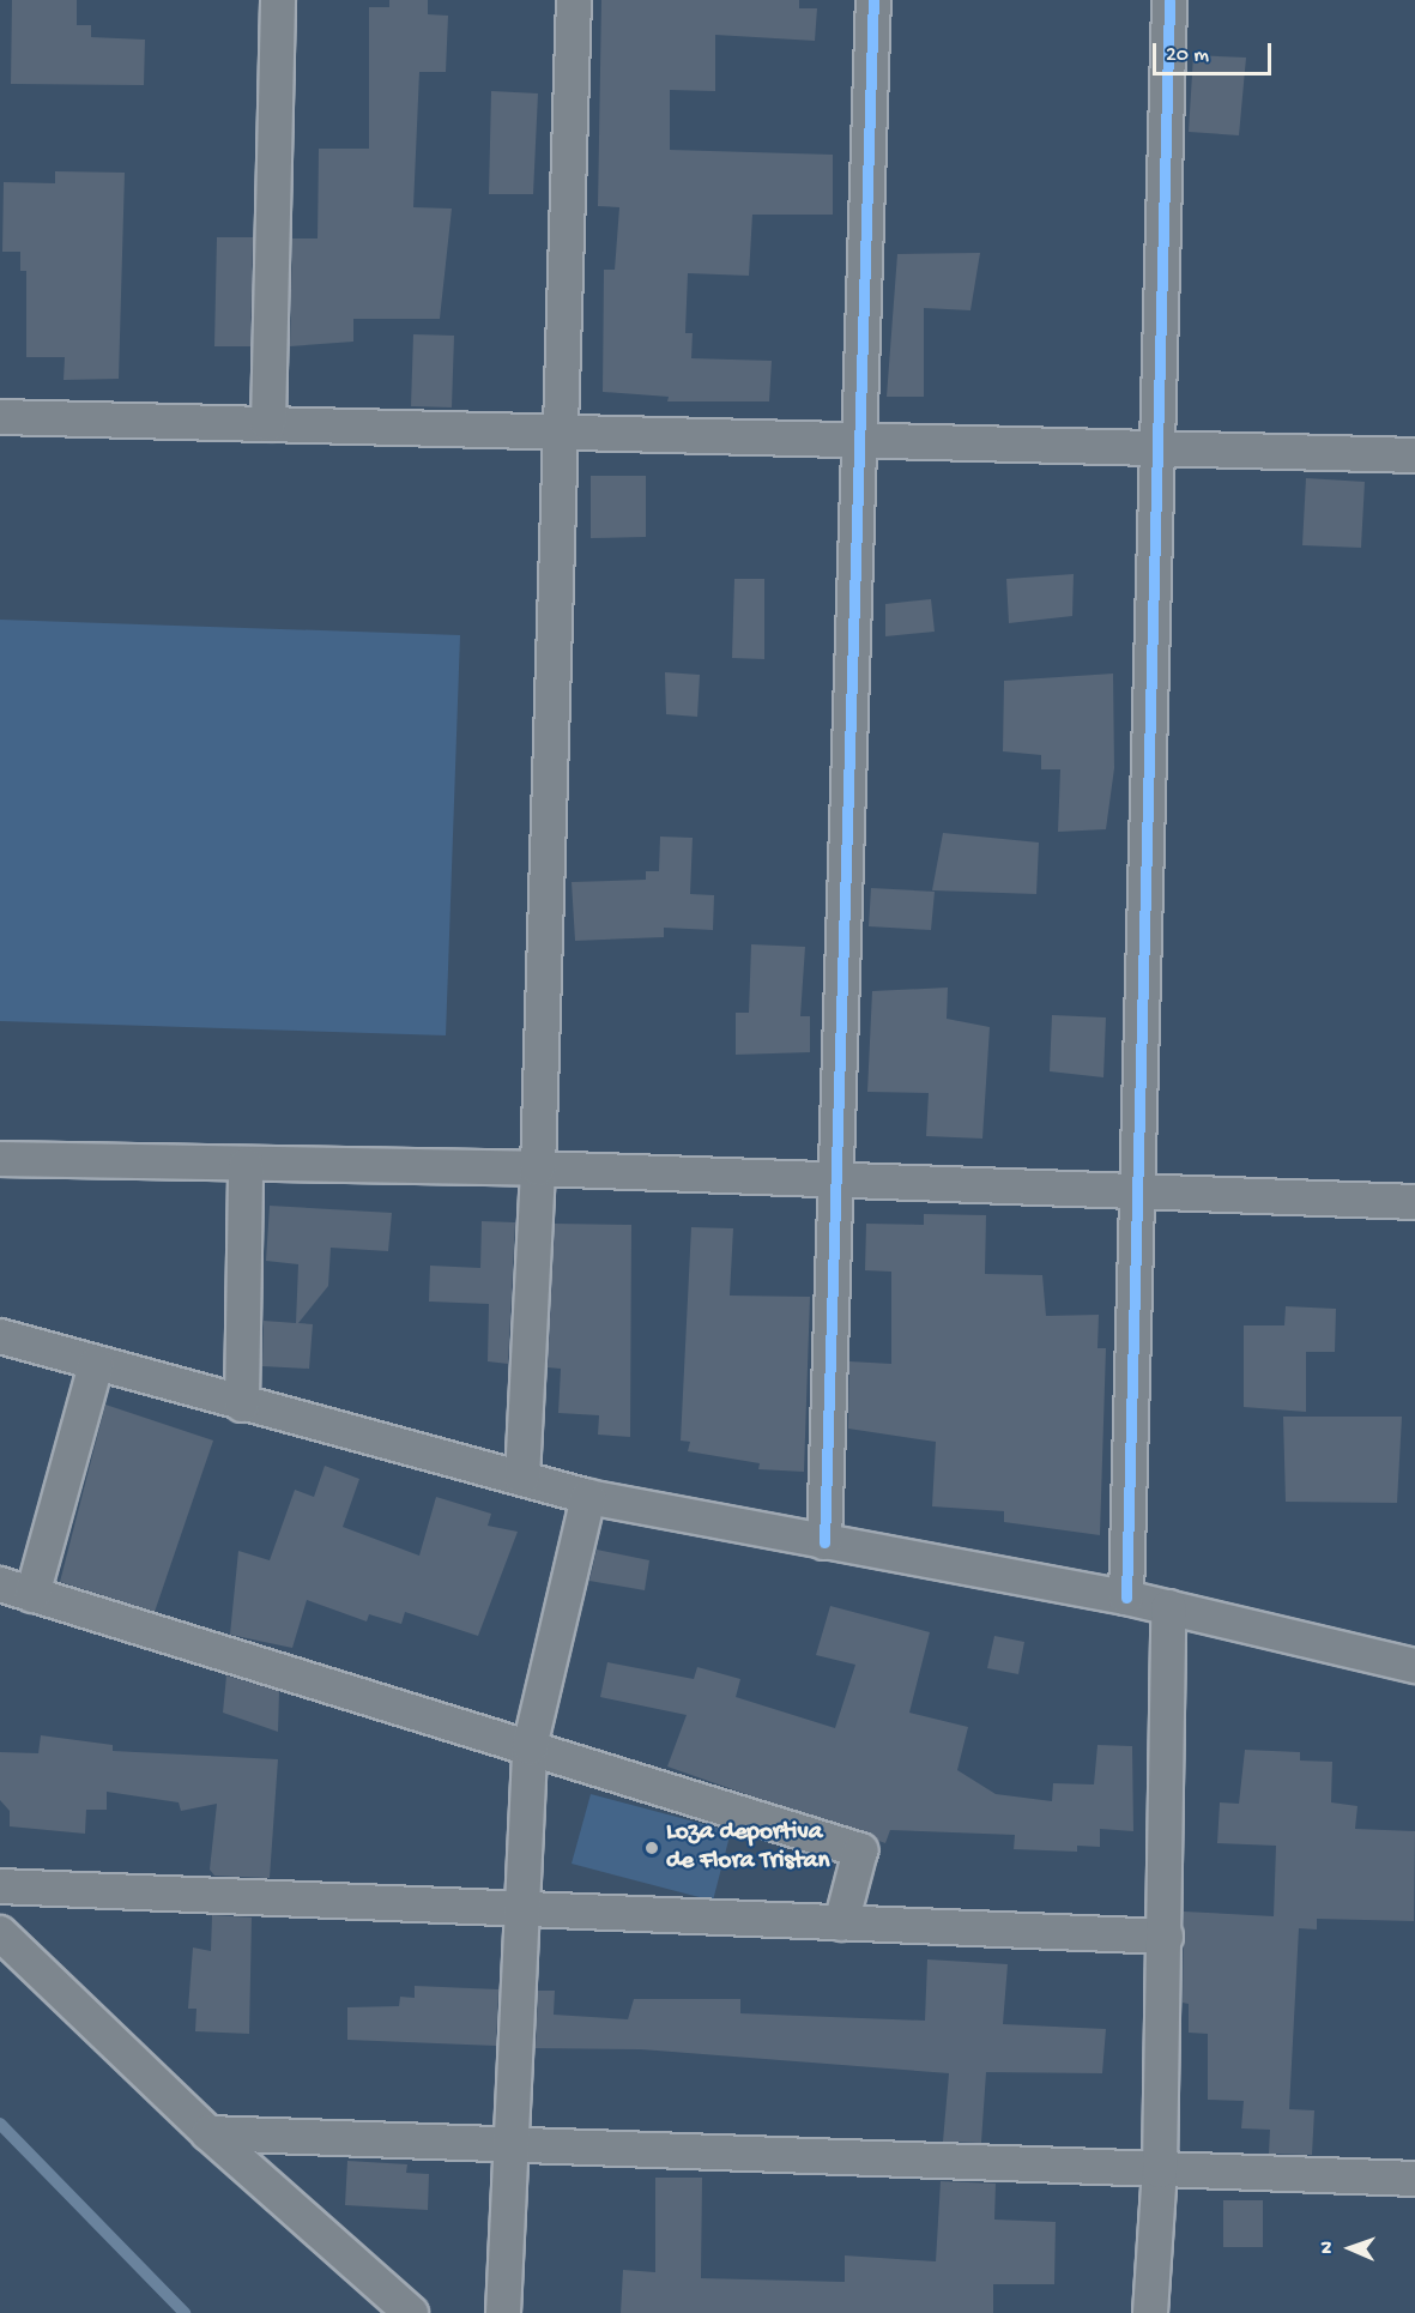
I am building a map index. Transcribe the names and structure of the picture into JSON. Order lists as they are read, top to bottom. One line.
{"places":["Loza deportiva de Flora Tristan"],"scale_bar":"20 m","north":"left"}
